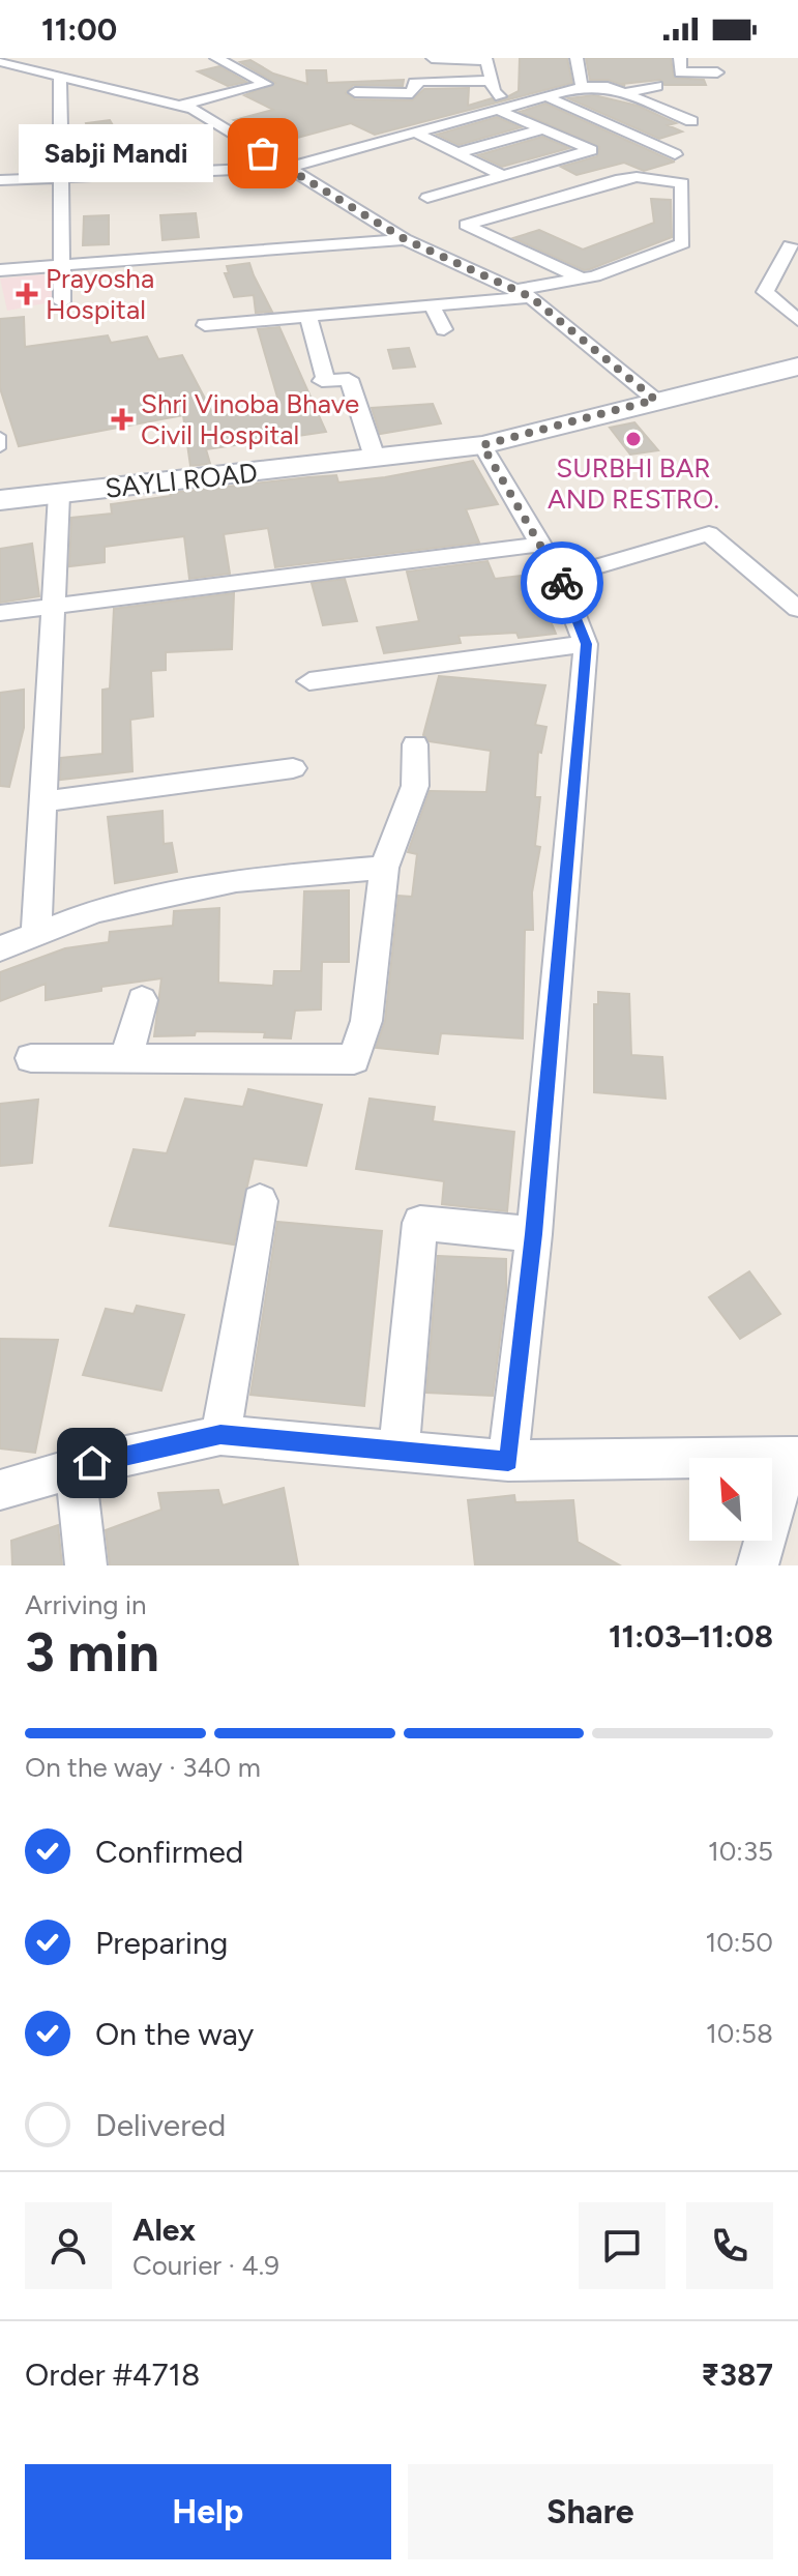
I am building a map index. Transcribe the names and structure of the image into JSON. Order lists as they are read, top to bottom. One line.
{"streets":{"main road":["SAYLI ROAD"]},"places":{"other":["Sabji Mandi","SURBHI BAR AND RESTRO."],"health":["Prayosha Hospital","Shri Vinoba Bhave Civil Hospital"]},"north":"top left","page":{"status":"11:00","bubble":"Sabji Mandi","heading":["3 min","Arriving in","11:03–11:08"],"panel":["Alex","Courier · 4.9","Order #4718","₹387"],"bar":"On the way · 340 m","list":[["Confirmed","10:35"],["Preparing","10:50"],["On the way","10:58"],"Delivered"],"buttons":["Help","Share"]}}
